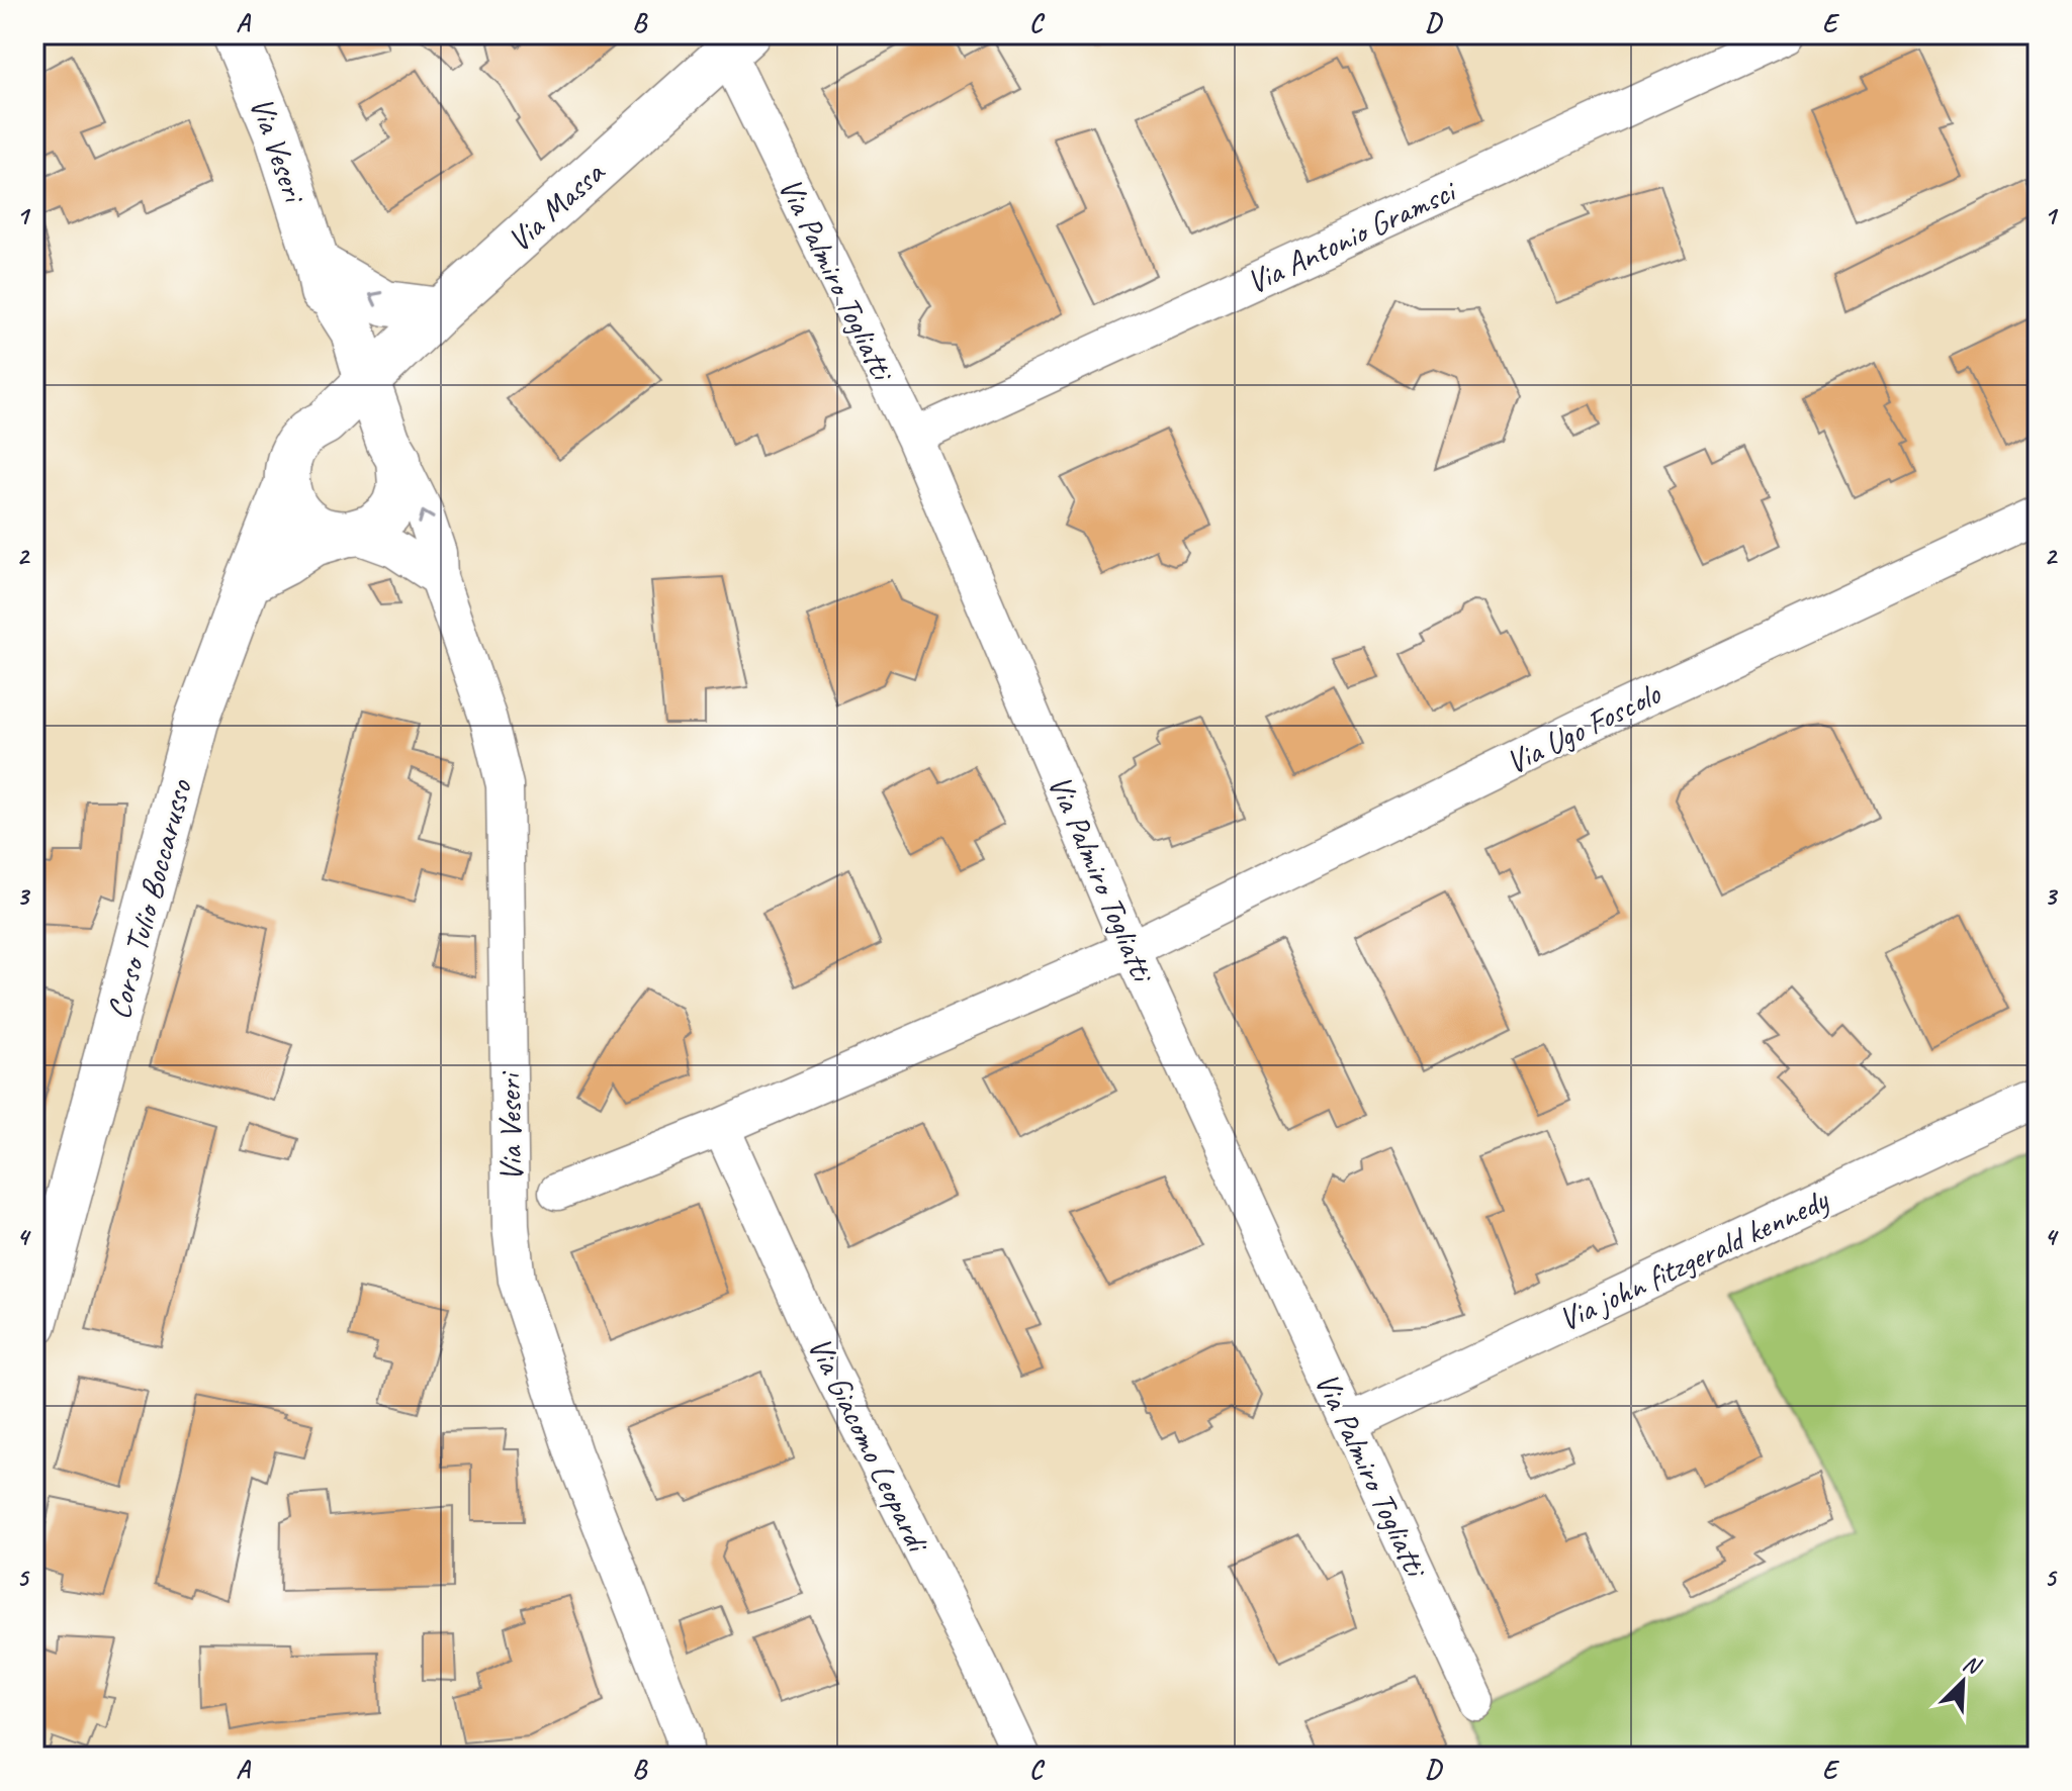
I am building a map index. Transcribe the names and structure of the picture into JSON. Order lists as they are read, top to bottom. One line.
{"streets":{"street":["Via Veseri","Via Massa","Via Antonio Gramsci","Via Palmiro Togliatti","Via Ugo Foscolo","Corso Tulio Boccarusso","Via john fitzgerald kennedy","Via Giacomo Leopardi"]},"crossings":[["Via Veseri","Via Massa"],["Via Veseri","Corso Tulio Boccarusso"],["Via Massa","Via Palmiro Togliatti"],["Via Massa","Corso Tulio Boccarusso"],["Via Antonio Gramsci","Via Palmiro Togliatti"],["Via Palmiro Togliatti","Via Ugo Foscolo"],["Via Palmiro Togliatti","Via john fitzgerald kennedy"]],"north":"top right","grid":{"columns":["A","B","C","D","E"],"rows":["1","2","3","4","5"]}}
